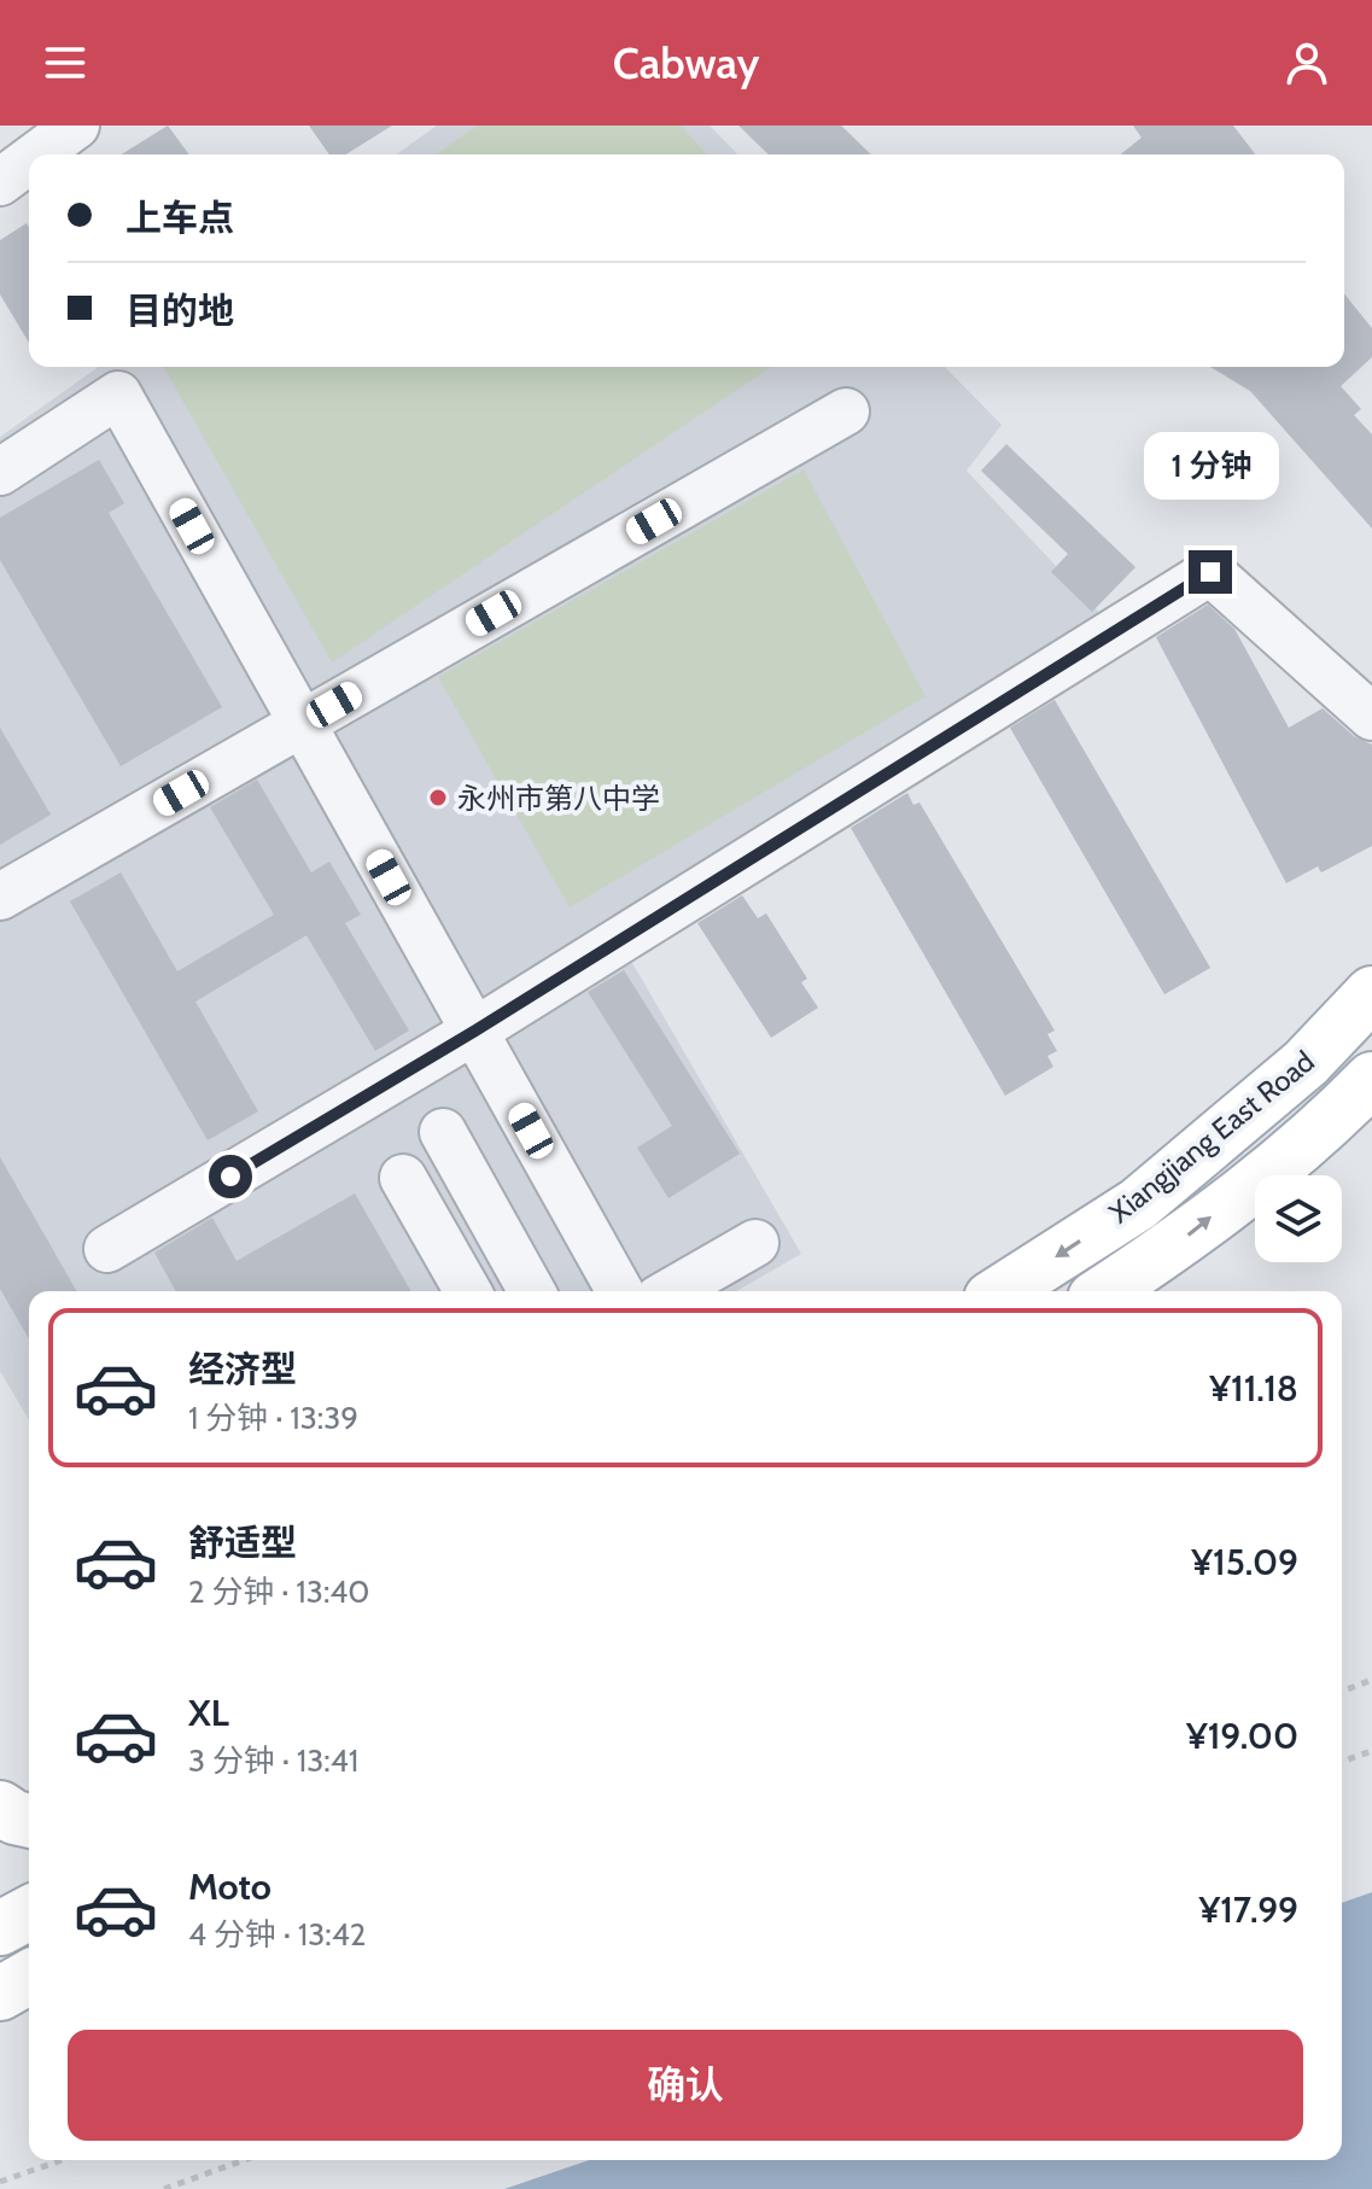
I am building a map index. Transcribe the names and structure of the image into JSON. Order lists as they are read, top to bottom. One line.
{"streets":{"main road":["Xiangjiang East Road"]},"places":["永州市第八中学"],"page":{"header":"Cabway","banner":["上车点","目的地"],"bubble":"1 分钟","list":[{"name":"经济型","note":"1 分钟 · 13:39","value":"¥11.18"},{"name":"舒适型","note":"2 分钟 · 13:40","value":"¥15.09"},{"name":"XL","note":"3 分钟 · 13:41","value":"¥19.00"},{"name":"Moto","note":"4 分钟 · 13:42","value":"¥17.99"}],"buttons":"确认"}}
